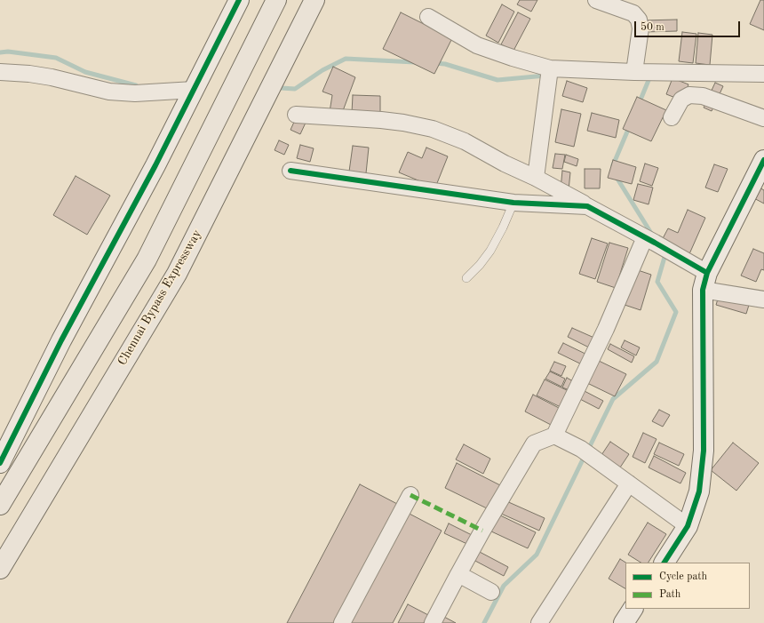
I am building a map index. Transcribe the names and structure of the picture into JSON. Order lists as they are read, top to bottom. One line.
{"streets":{"highway":["Chennai Bypass Expressway"]},"legend":["Cycle path","Path"],"scale_bar":"50 m"}
